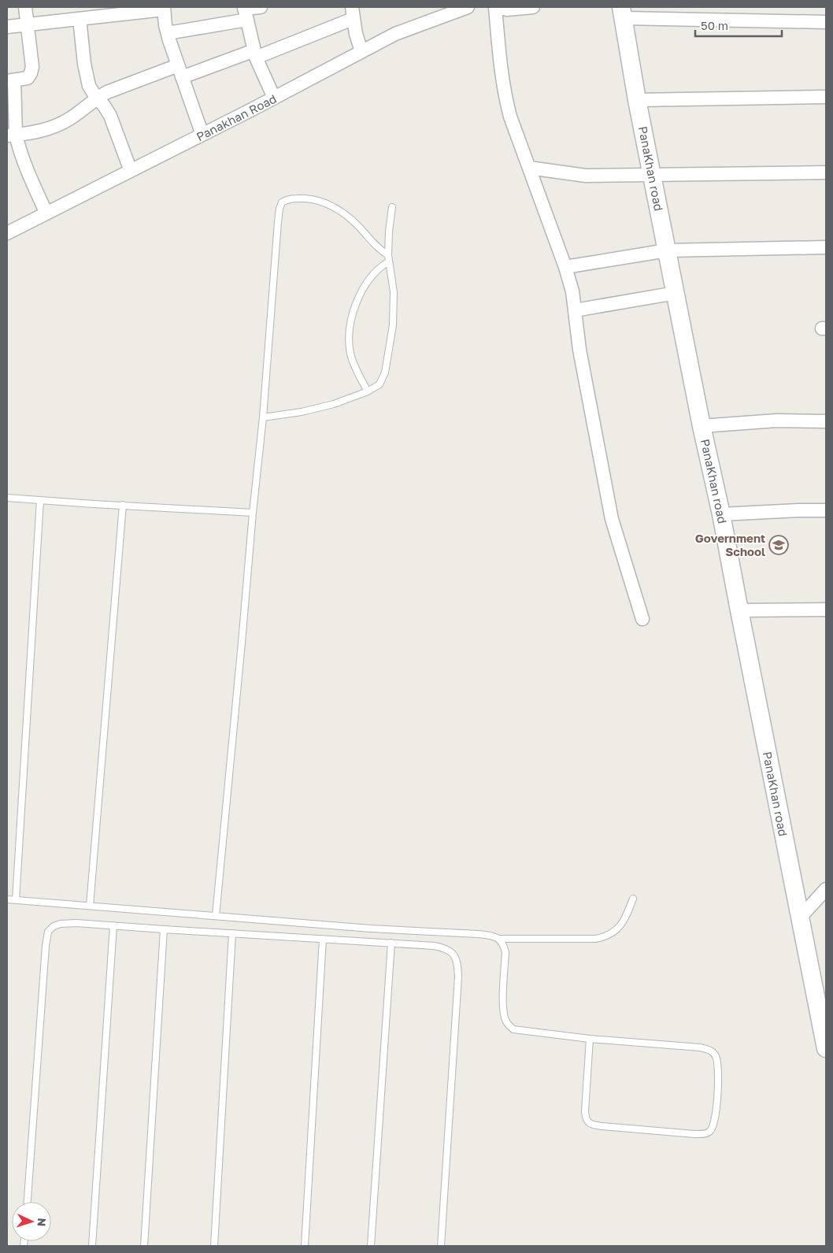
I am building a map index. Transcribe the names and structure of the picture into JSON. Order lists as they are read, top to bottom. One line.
{"streets":{"street":["Panakhan Road","PanaKhan road"]},"places":{"school or university":["Government School"]},"scale_bar":"50 m","north":"right"}
